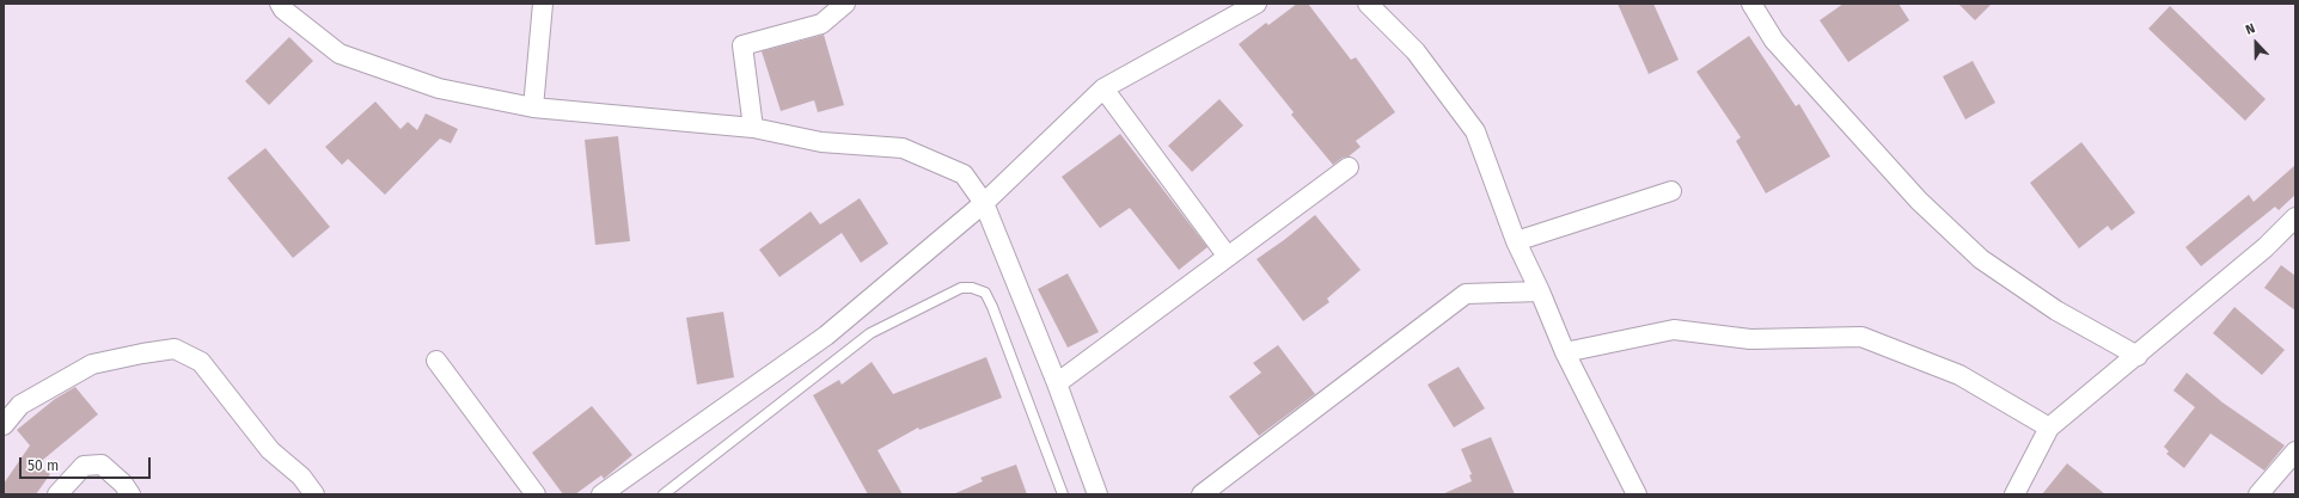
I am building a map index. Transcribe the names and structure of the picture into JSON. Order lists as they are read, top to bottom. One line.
{"scale_bar":"50 m","north":"top"}
